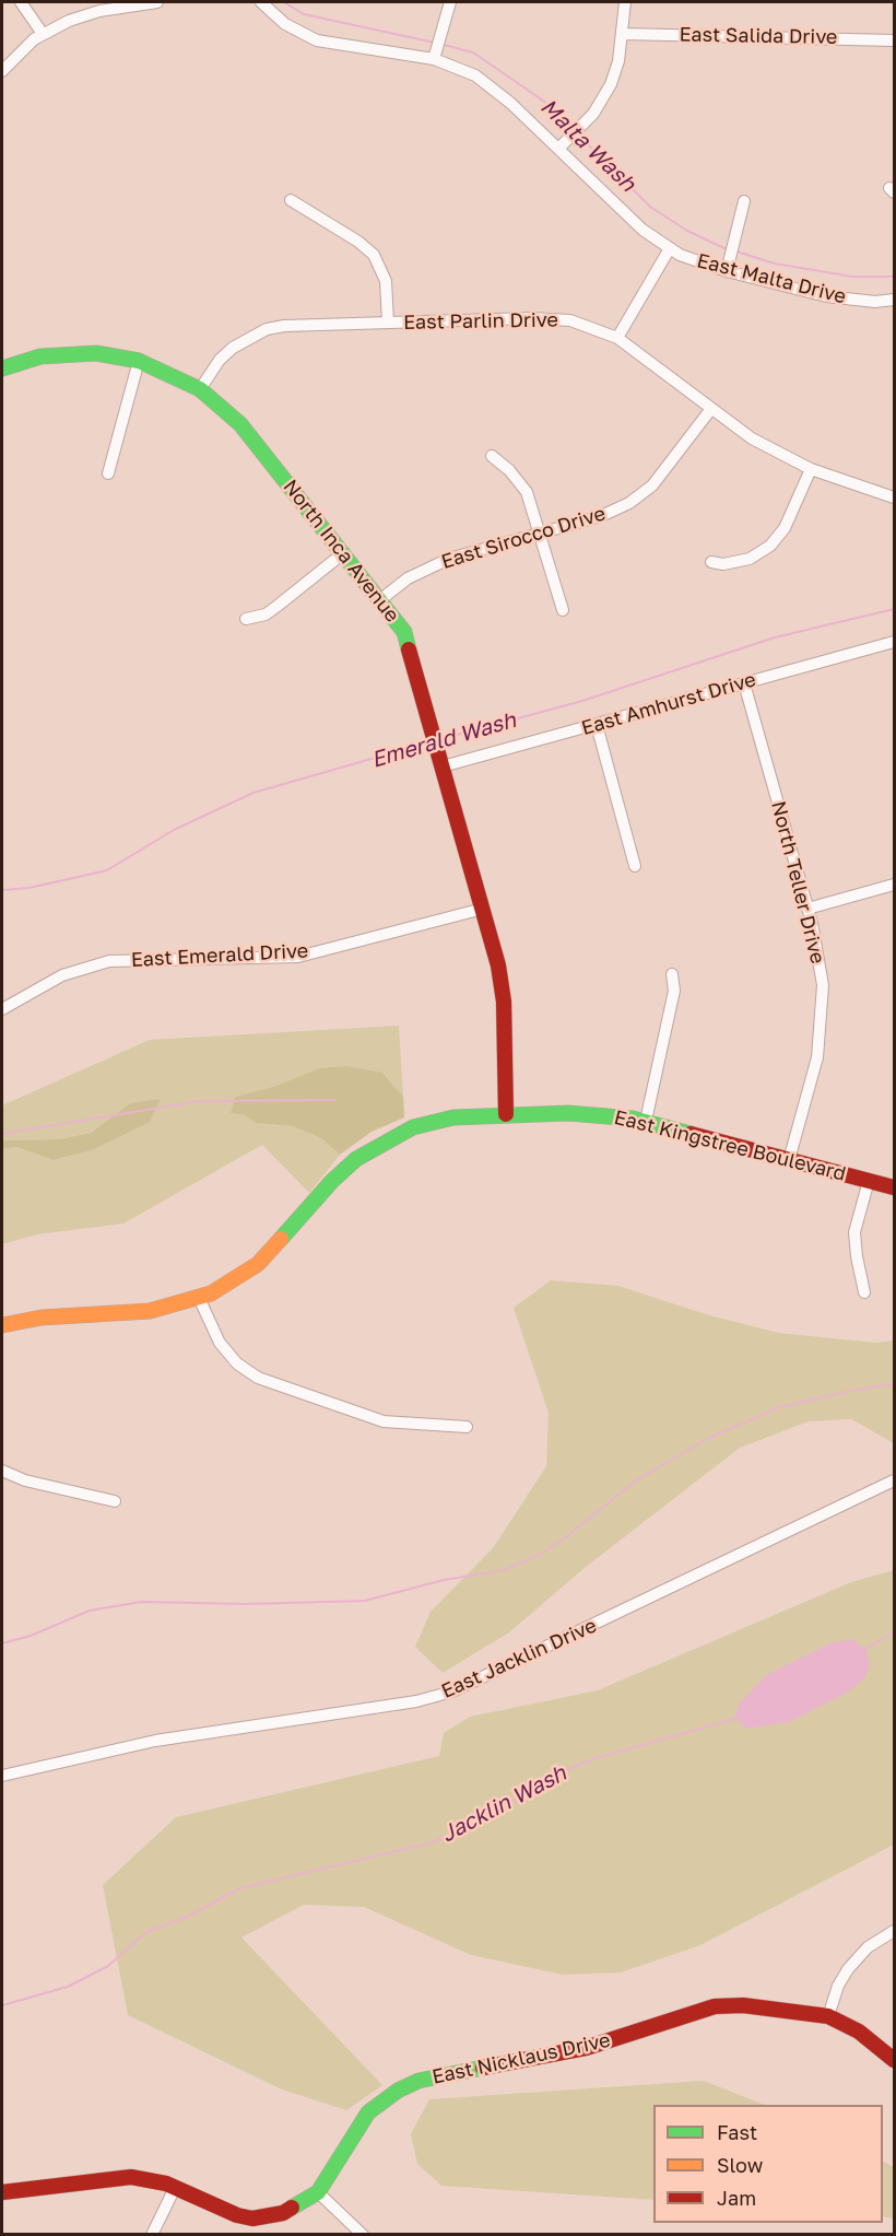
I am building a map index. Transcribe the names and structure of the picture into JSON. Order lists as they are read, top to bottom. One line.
{"streets":{"street":["East Salida Drive","East Malta Drive","East Parlin Drive","East Sirocco Drive","North Inca Avenue","East Amhurst Drive","North Teller Drive","East Emerald Drive","East Kingstree Boulevard","East Jacklin Drive","East Nicklaus Drive"]},"crossings":[["East Parlin Drive","East Sirocco Drive"],["East Parlin Drive","North Inca Avenue"],["East Sirocco Drive","North Inca Avenue"],["North Inca Avenue","East Amhurst Drive"],["North Inca Avenue","East Emerald Drive"],["North Inca Avenue","East Kingstree Boulevard"],["East Amhurst Drive","North Teller Drive"],["North Teller Drive","East Kingstree Boulevard"]],"water":["Malta Wash","Emerald Wash","Jacklin Wash"],"legend":["Fast","Slow","Jam"]}
